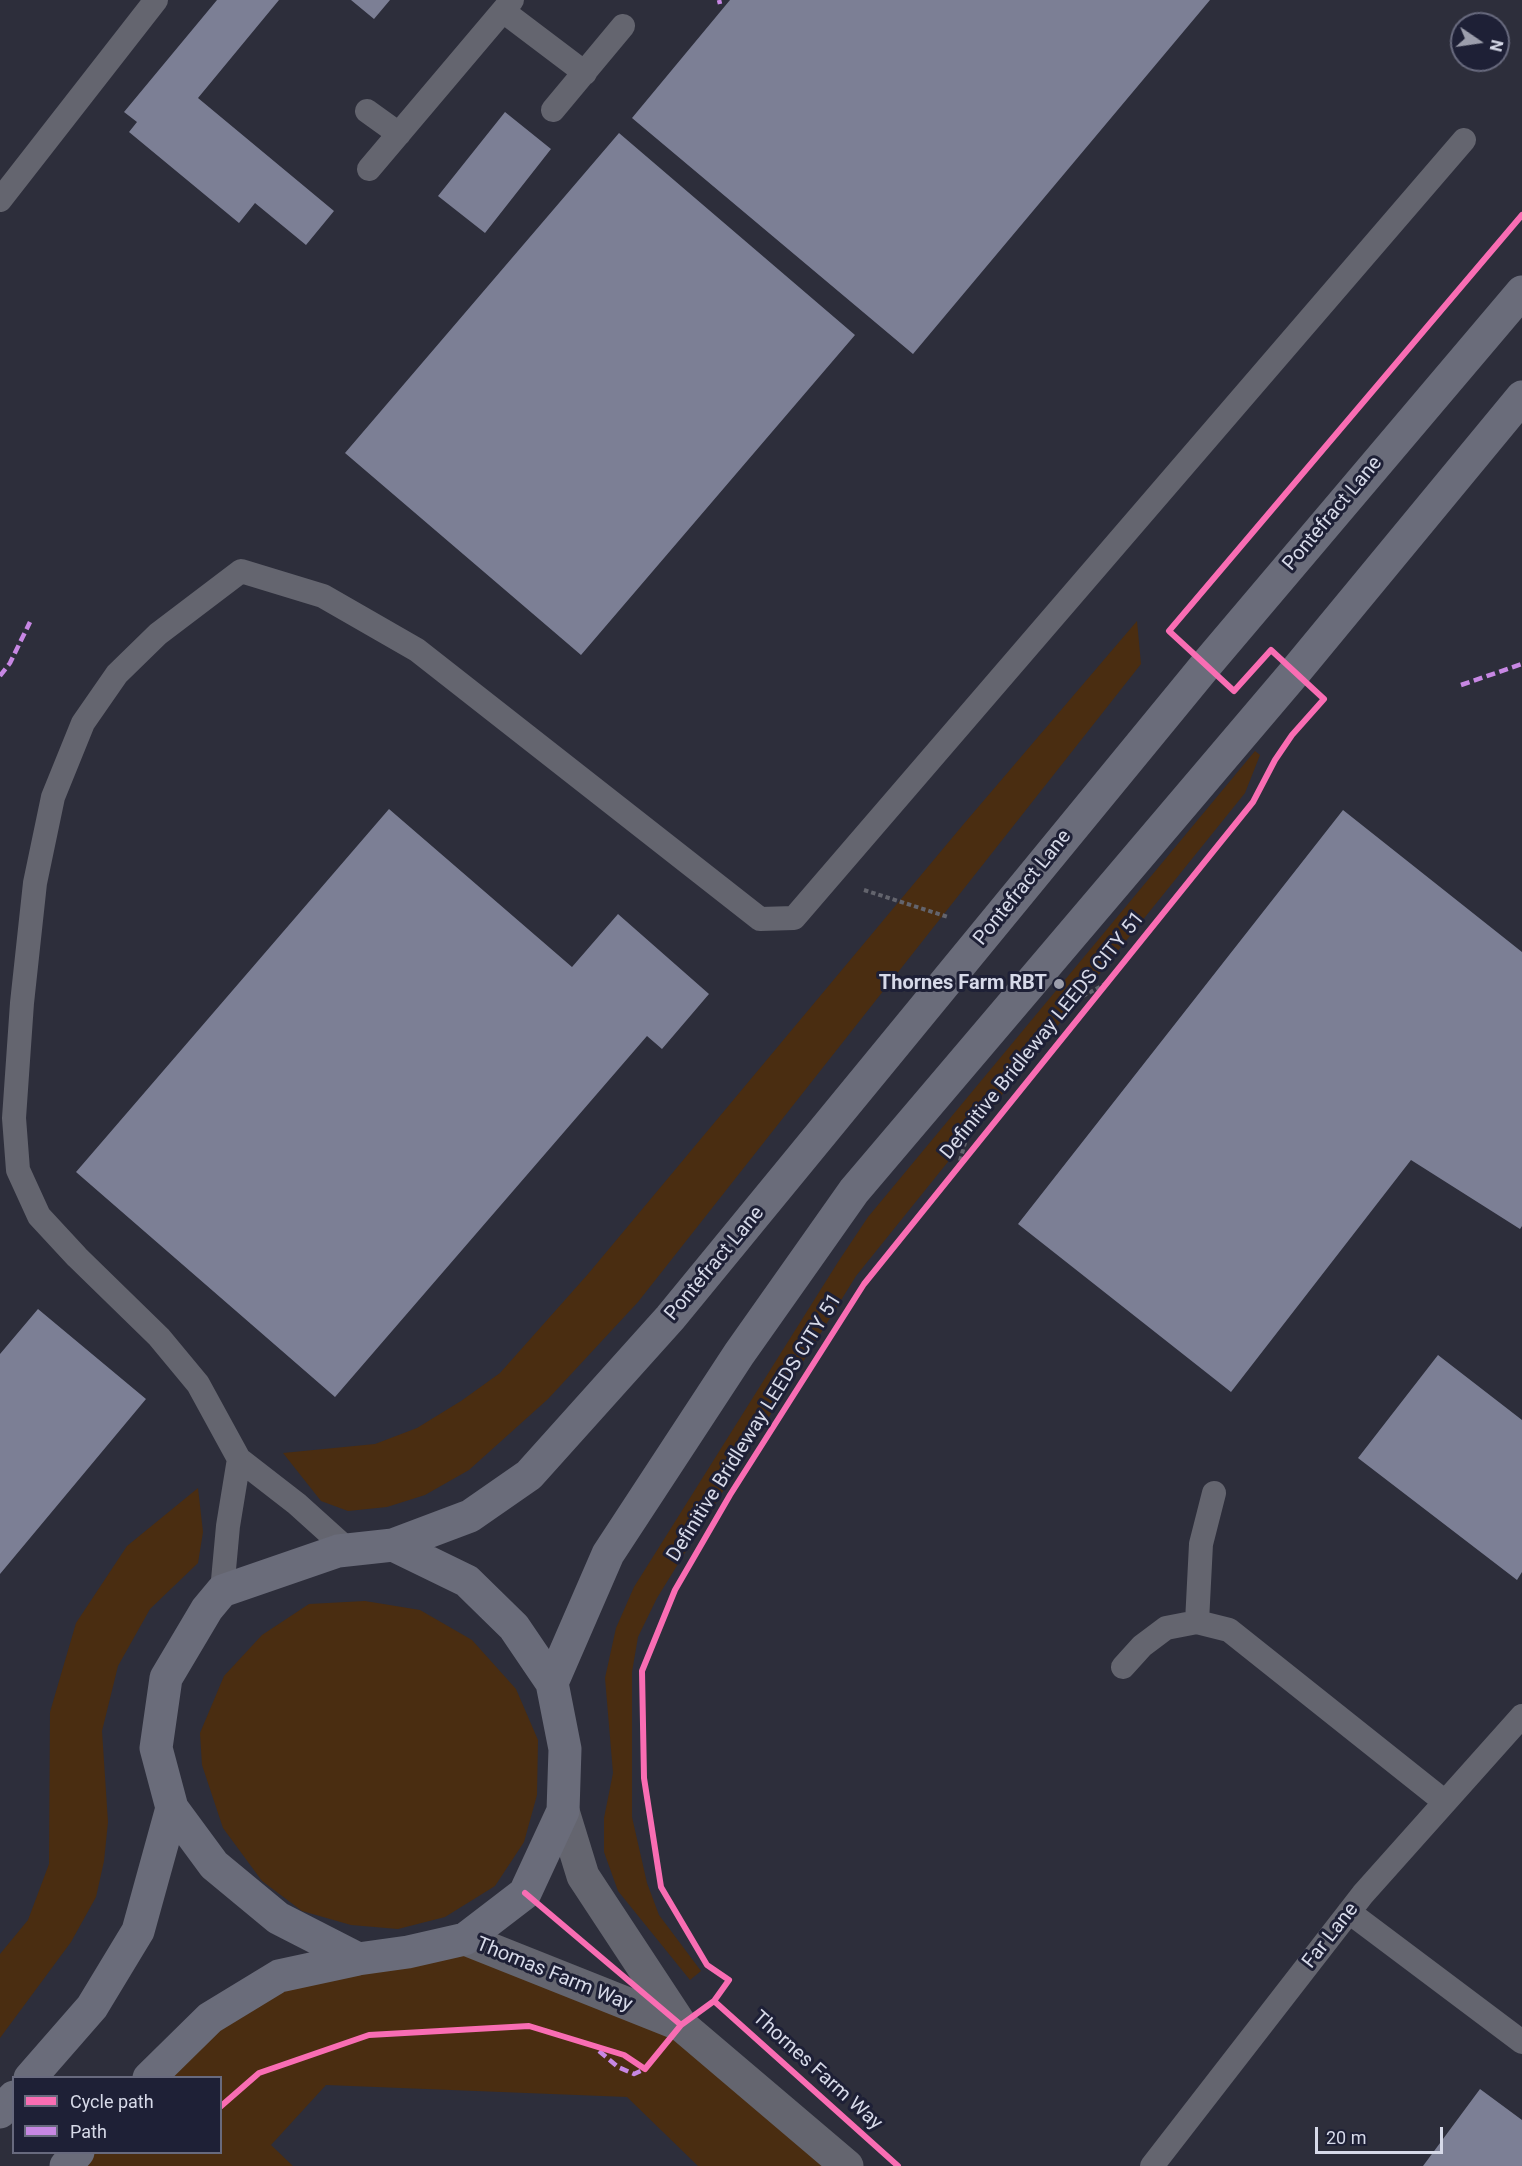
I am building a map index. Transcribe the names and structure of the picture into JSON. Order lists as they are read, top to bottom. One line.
{"streets":{"highway":["Pontefract Lane"],"street":["Thomas Farm Way"],"lane":["Far Lane"],"cycle path":["Definitive Bridleway LEEDS CITY 51","Thornes Farm Way"]},"places":["Thornes Farm RBT"],"legend":["Cycle path","Path"],"scale_bar":"20 m","north":"right"}
